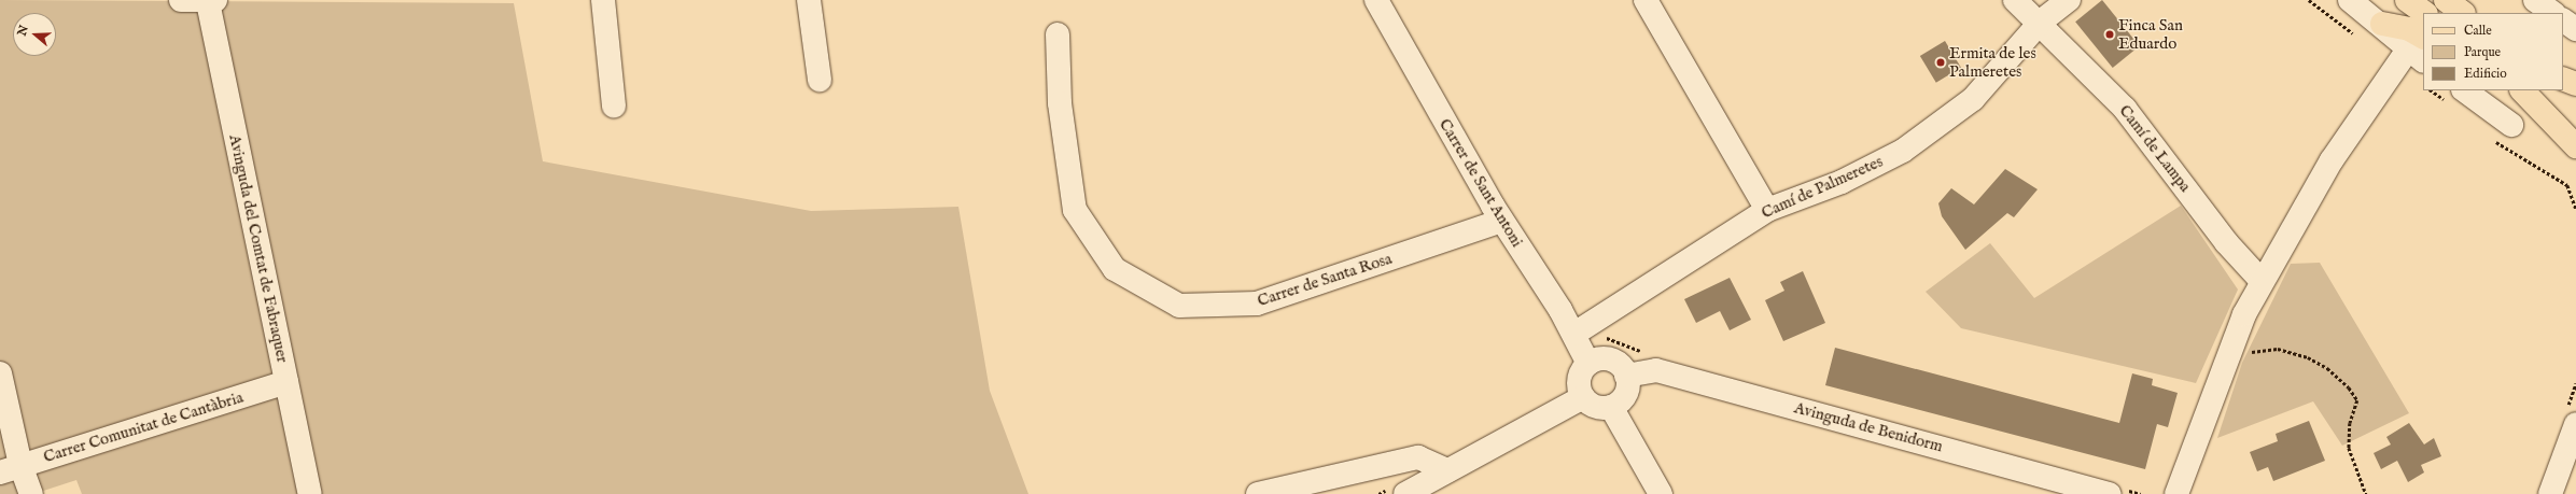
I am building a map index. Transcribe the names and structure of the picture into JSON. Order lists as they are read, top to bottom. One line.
{"streets":{"street":["Camí de Lampa","Carrer de Sant Antoni","Camí de Palmeretes","Avinguda del Comtat de Fabraquer","Carrer de Santa Rosa","Carrer Comunitat de Cantàbria","Avinguda de Benidorm"]},"crossings":[["Camí de Lampa","Camí de Palmeretes"],["Carrer de Sant Antoni","Camí de Palmeretes"],["Carrer de Sant Antoni","Carrer de Santa Rosa"],["Carrer de Sant Antoni","Avinguda de Benidorm"],["Avinguda del Comtat de Fabraquer","Carrer Comunitat de Cantàbria"]],"places":["Finca San Eduardo","Ermita de les Palmeretes"],"legend":["Calle","Parque","Edificio"],"north":"left"}
